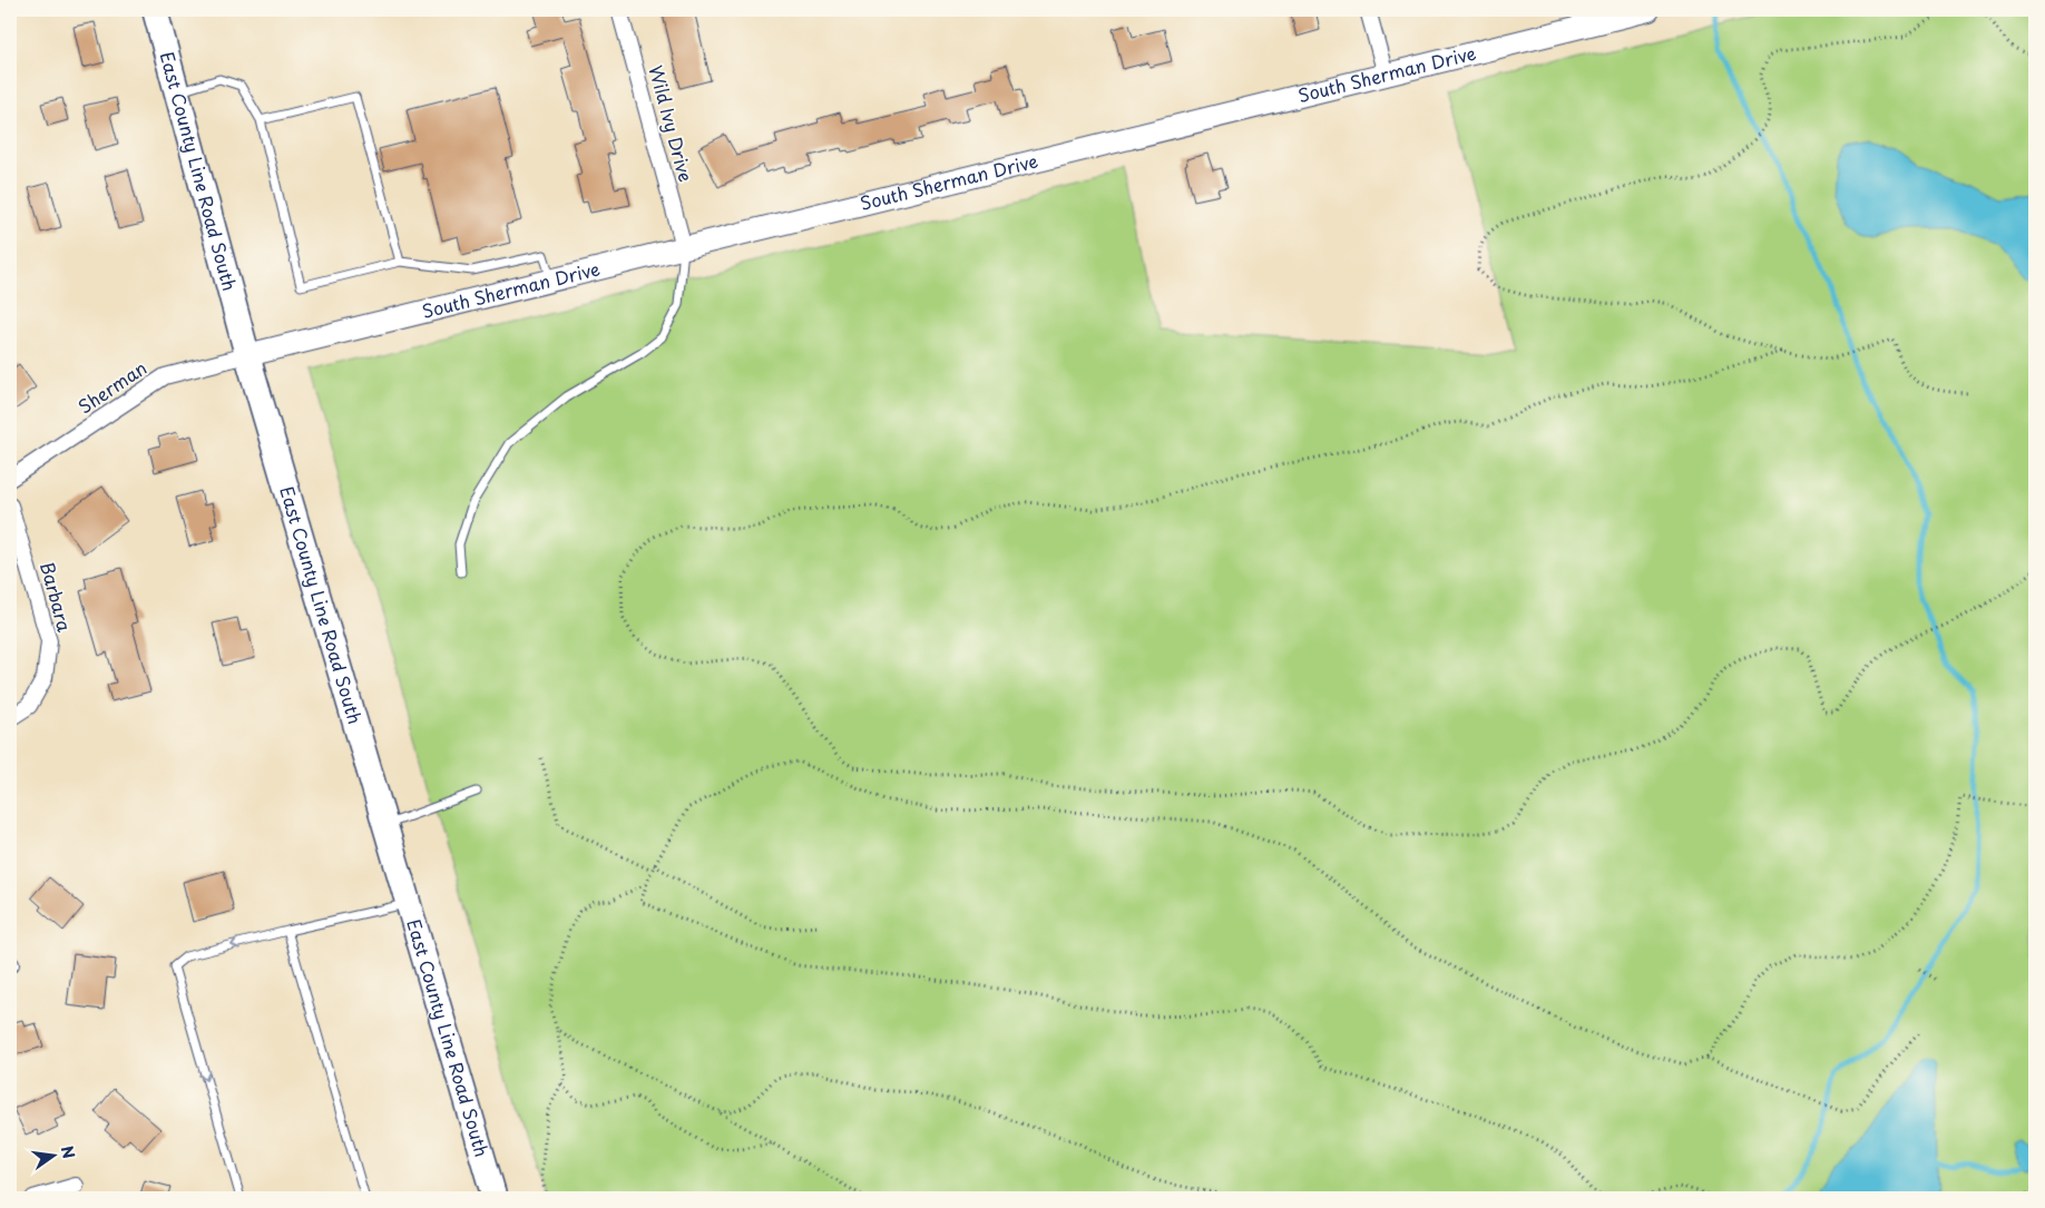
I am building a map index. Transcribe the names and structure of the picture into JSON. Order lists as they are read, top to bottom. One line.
{"streets":{"main road":["East County Line Road South"],"street":["South Sherman Drive","Wild Ivy Drive","Sherman","Barbara"]},"crossings":[["South Sherman Drive","Wild Ivy Drive"],["South Sherman Drive","East County Line Road South"],["South Sherman Drive","Sherman"],["East County Line Road South","Sherman"]],"north":"right"}
